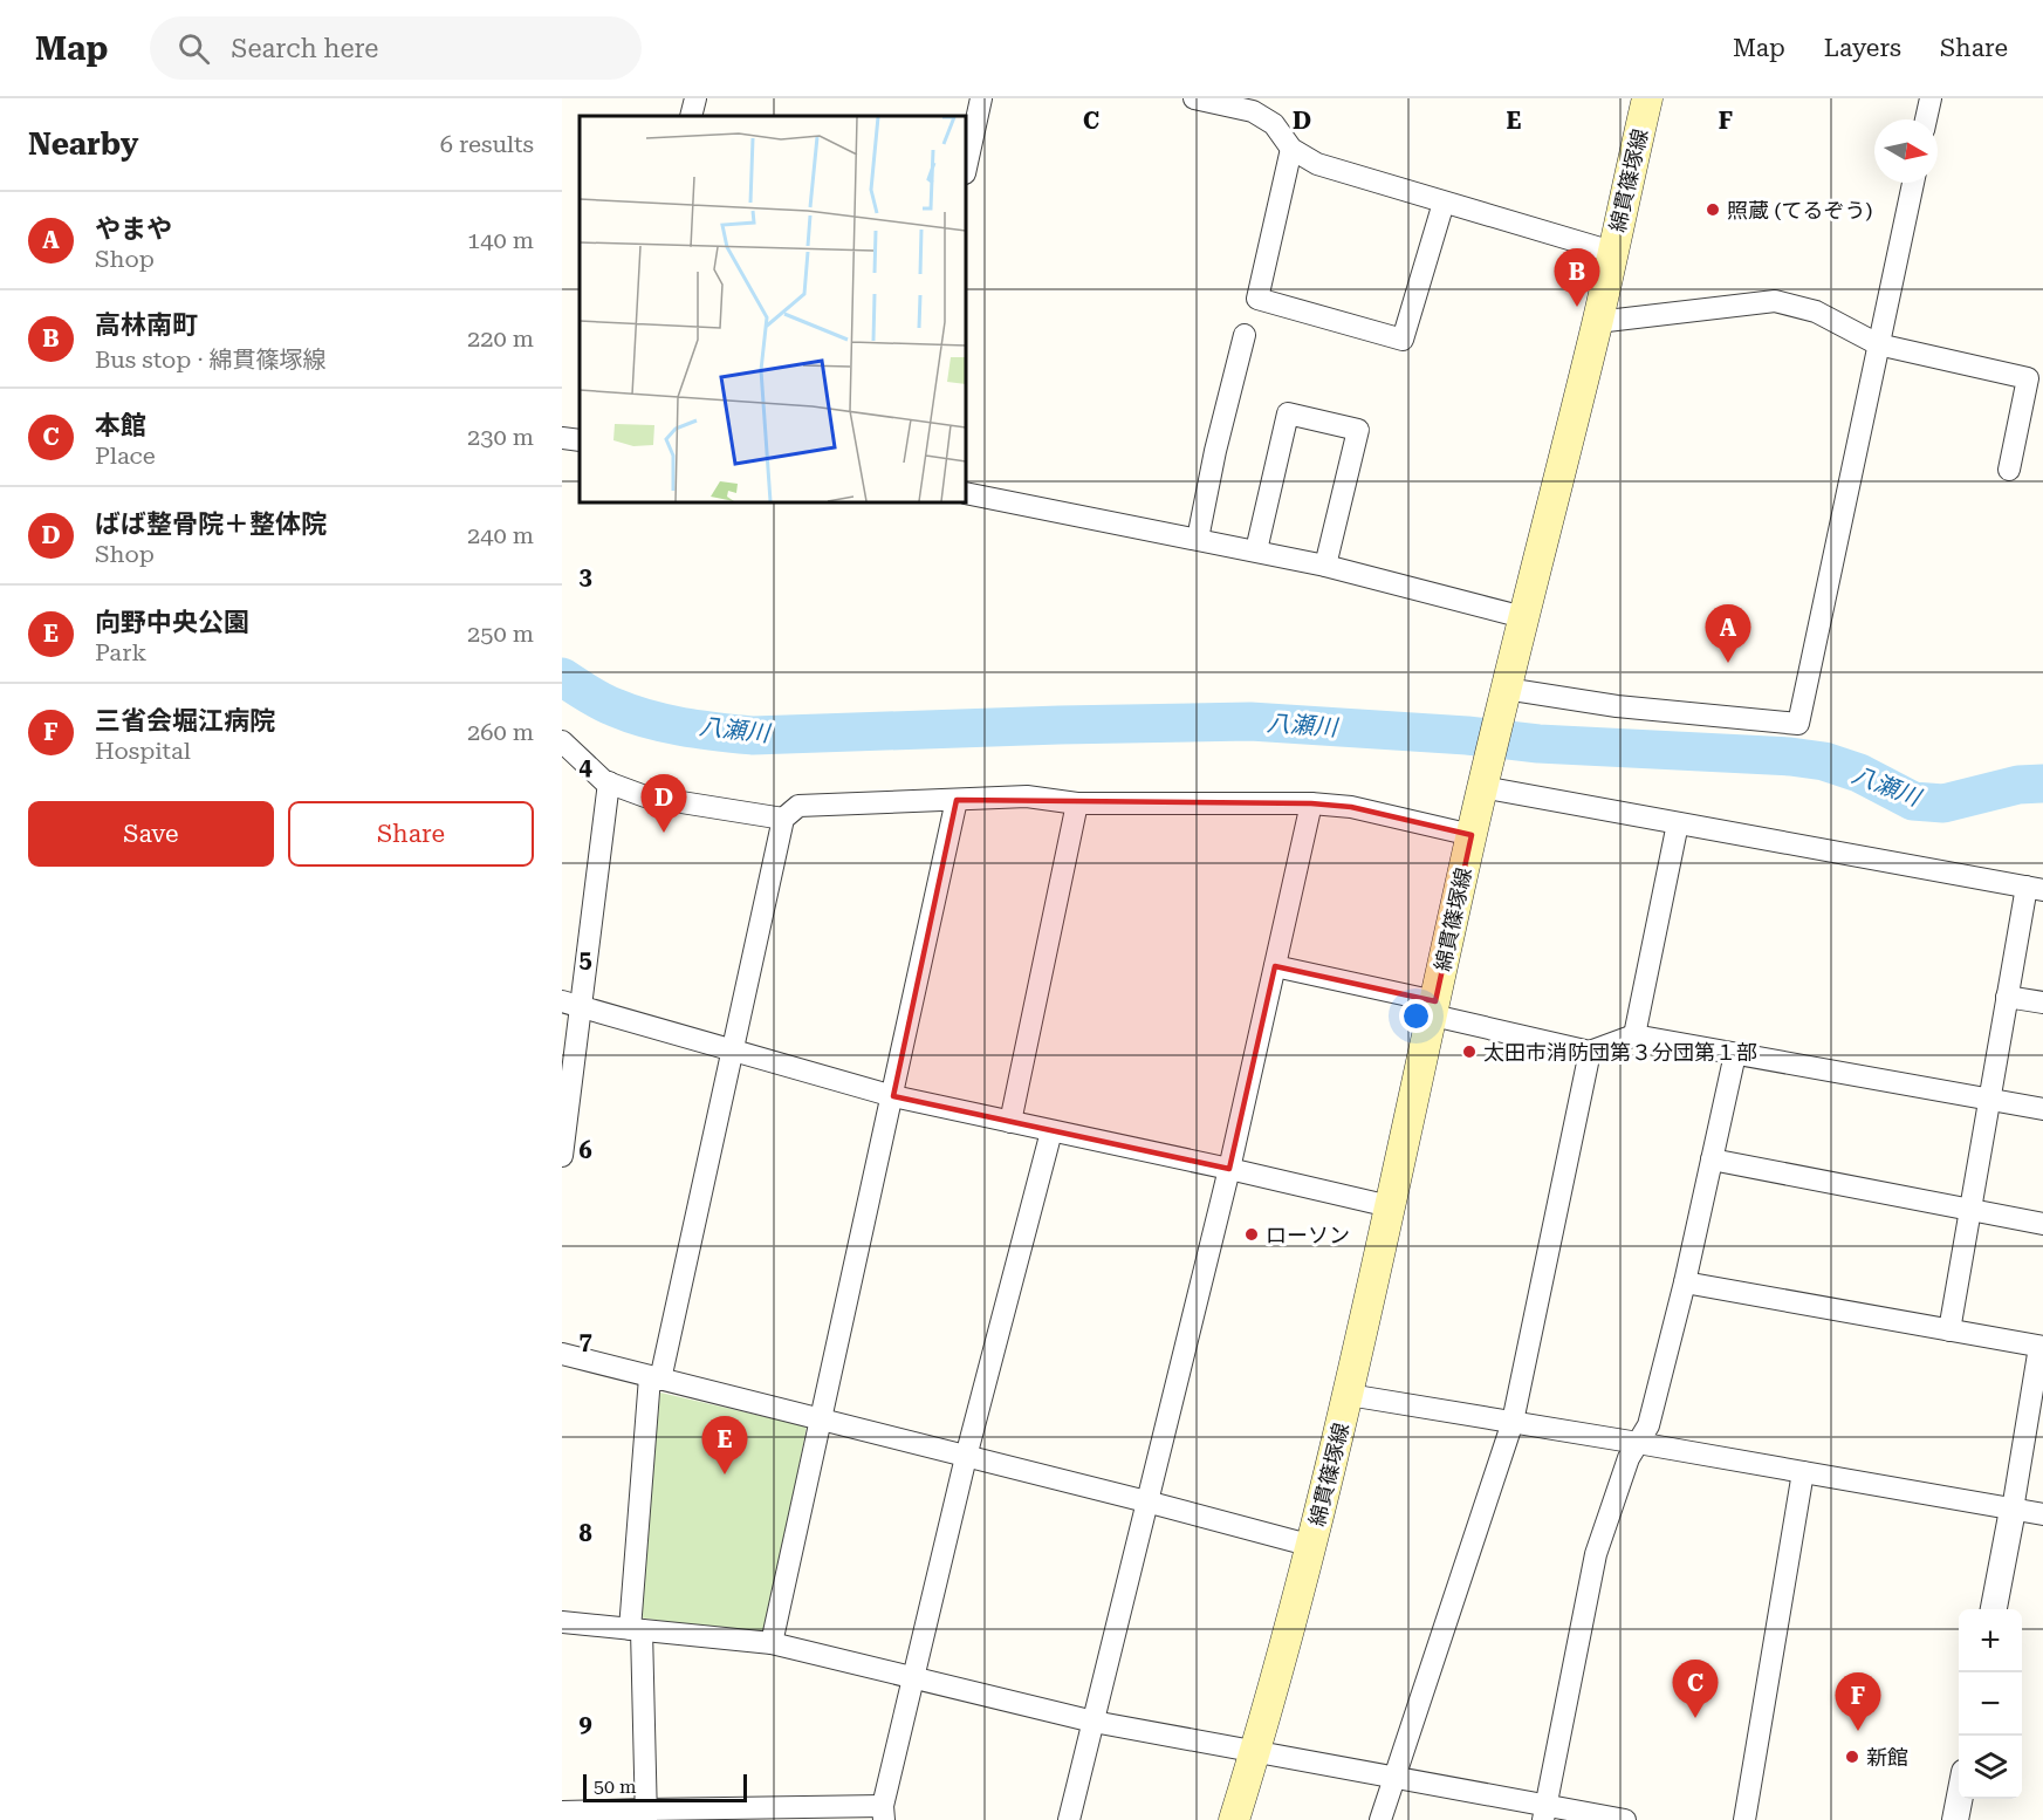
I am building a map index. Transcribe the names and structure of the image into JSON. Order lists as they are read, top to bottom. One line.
{"streets":{"main road":["綿貫篠塚線"]},"water":["八瀬川"],"places":["照蔵 (てるぞう)","太田市消防団第３分団第１部","ローソン","新館"],"scale_bar":"50 m","north":"right","page":{"header":"Map","search":"Search here","nav":["Map","Layers","Share"],"heading":["Nearby","6 results"],"list":[{"mark":"A","name":"やまや","note":"Shop","value":"140 m"},{"mark":"B","name":"高林南町","note":"Bus stop · 綿貫篠塚線","value":"220 m"},{"mark":"C","name":"本館","note":"Place","value":"230 m"},{"mark":"D","name":"ばば整骨院＋整体院","note":"Shop","value":"240 m"},{"mark":"E","name":"向野中央公園","note":"Park","value":"250 m"},{"mark":"F","name":"三省会堀江病院","note":"Hospital","value":"260 m"}],"pins":["B","A","D","E","C","F"],"buttons":["Save","Share"],"map_buttons":["+","−"],"scale":"50 m"},"grid":{"columns":["C","D","E","F"],"rows":["3","4","5","6","7","8","9"]}}
